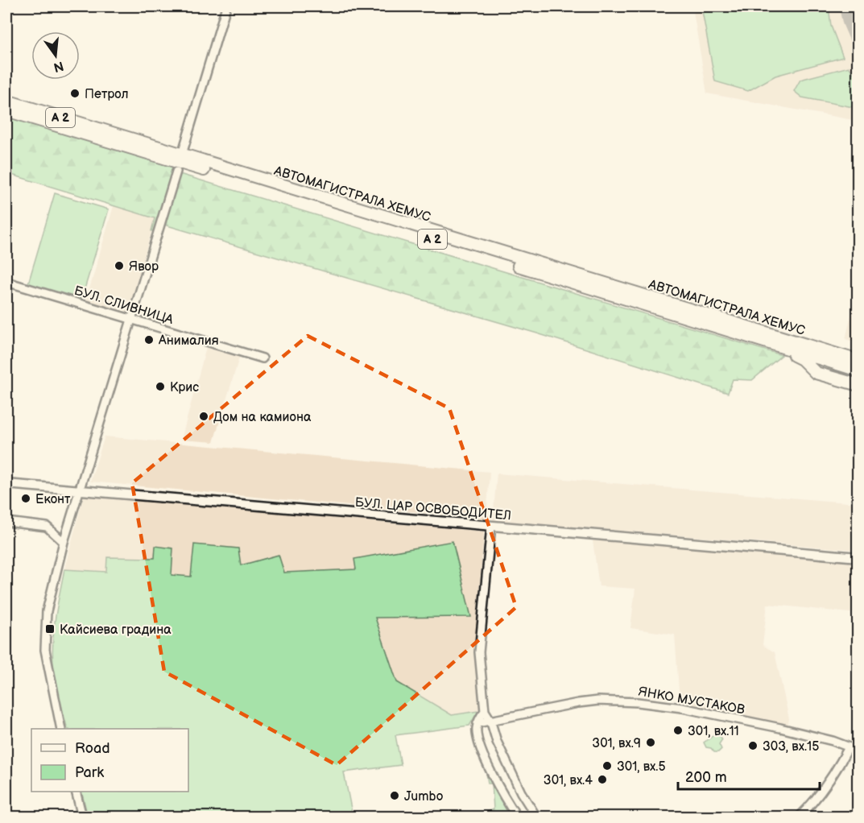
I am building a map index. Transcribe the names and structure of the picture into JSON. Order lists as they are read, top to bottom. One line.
{"streets":{"highway":["A 2","АВТОМАГИСТРАЛА ХЕМУС"],"main road":["БУЛ. ЦАР ОСВОБОДИТЕЛ"],"street":["БУЛ. СЛИВНИЦА","ЯНКО МУСТАКОВ"]},"places":{"other":["Петрол","Явор","Анималия","Крис","Дом на камиона","Еконт","301, вх.11","301, вх.9","303, вх.15","301, вх.5","301, вх.4","Jumbo"],"transit":["Кайсиева градина"]},"legend":["Road","Park"],"scale_bar":"200 m","north":"bottom"}
